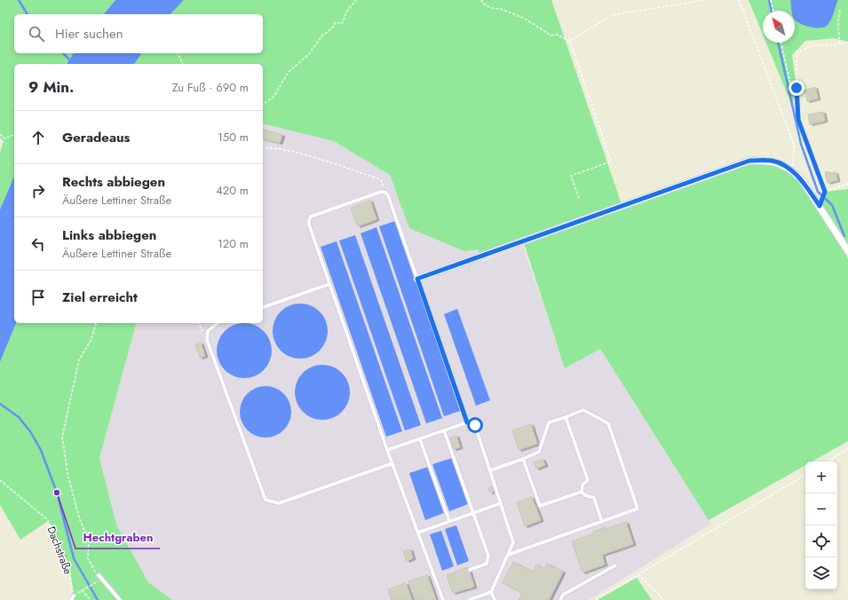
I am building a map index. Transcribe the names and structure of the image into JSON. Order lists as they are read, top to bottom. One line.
{"streets":{"path":["Dachstraße"]},"places":["Hechtgraben"],"north":"top left","page":{"search":"Hier suchen","heading":["9 Min.","Zu Fuß · 690 m"],"list":[["Geradeaus","150 m"],["Rechts abbiegen","Äußere Lettiner Straße","420 m"],["Links abbiegen","Äußere Lettiner Straße","120 m"],"Ziel erreicht"],"map_buttons":["+","−"]}}
